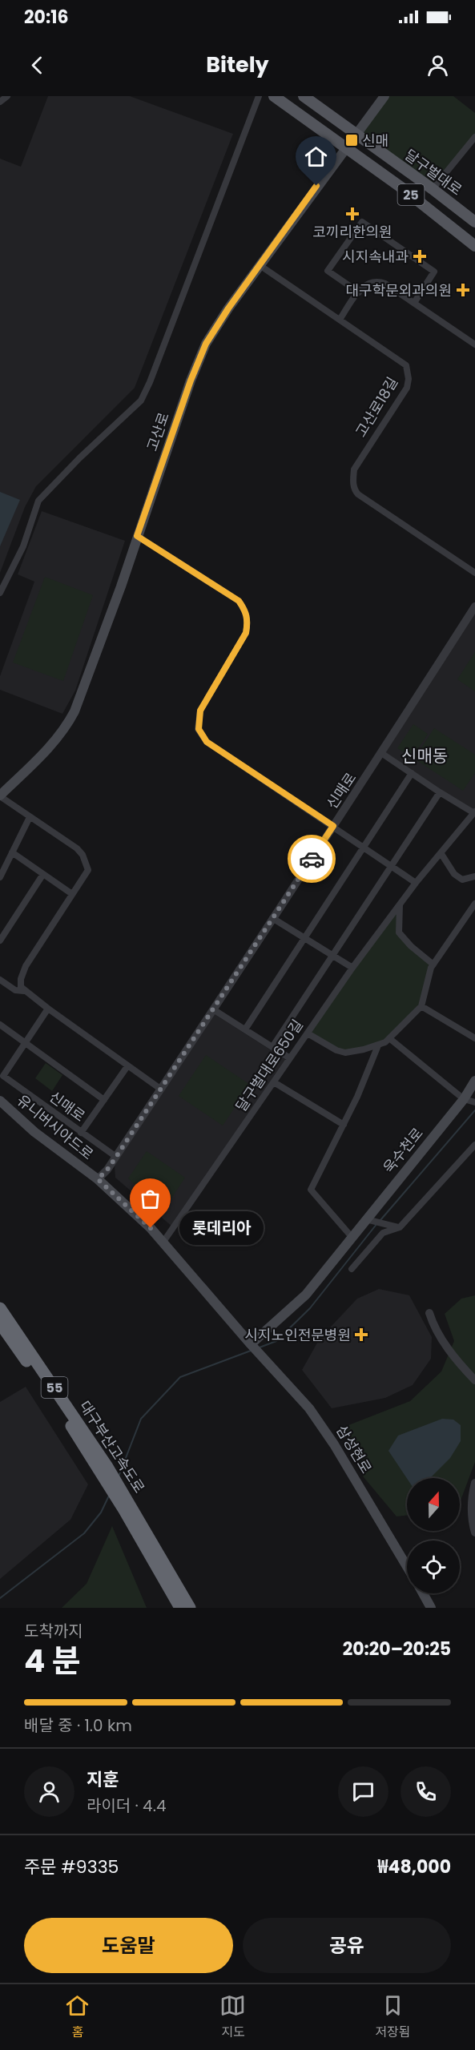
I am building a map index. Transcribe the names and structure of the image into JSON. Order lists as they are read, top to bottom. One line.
{"streets":{"highway":["55","대구부산고속도로"],"main road":["달구벌대로","25","고산로","유니버시아드로","욱수천로","삼성현로"],"street":["고산로18길","신매로","달구벌대로650길"]},"crossings":[["달구벌대로","고산로"],["25","고산로"],["고산로18길","고산로"],["신매로","유니버시아드로"],["달구벌대로650길","유니버시아드로"],["유니버시아드로","욱수천로"],["유니버시아드로","삼성현로"],["욱수천로","삼성현로"]],"districts":["신매동"],"places":{"transit":["신매"],"health":["코끼리한의원","시지속내과","대구학문외과의원","시지노인전문병원"],"other":["롯데리아"]},"north":"top","page":{"status":"20:16","header":"Bitely","bubble":"롯데리아","heading":["4 분","도착까지","20:20–20:25"],"panel":["지훈","라이더 · 4.4","주문 #9335","₩48,000"],"bar":"배달 중 · 1.0 km","buttons":["도움말","공유"],"tabs":["홈","지도","저장됨"]}}
